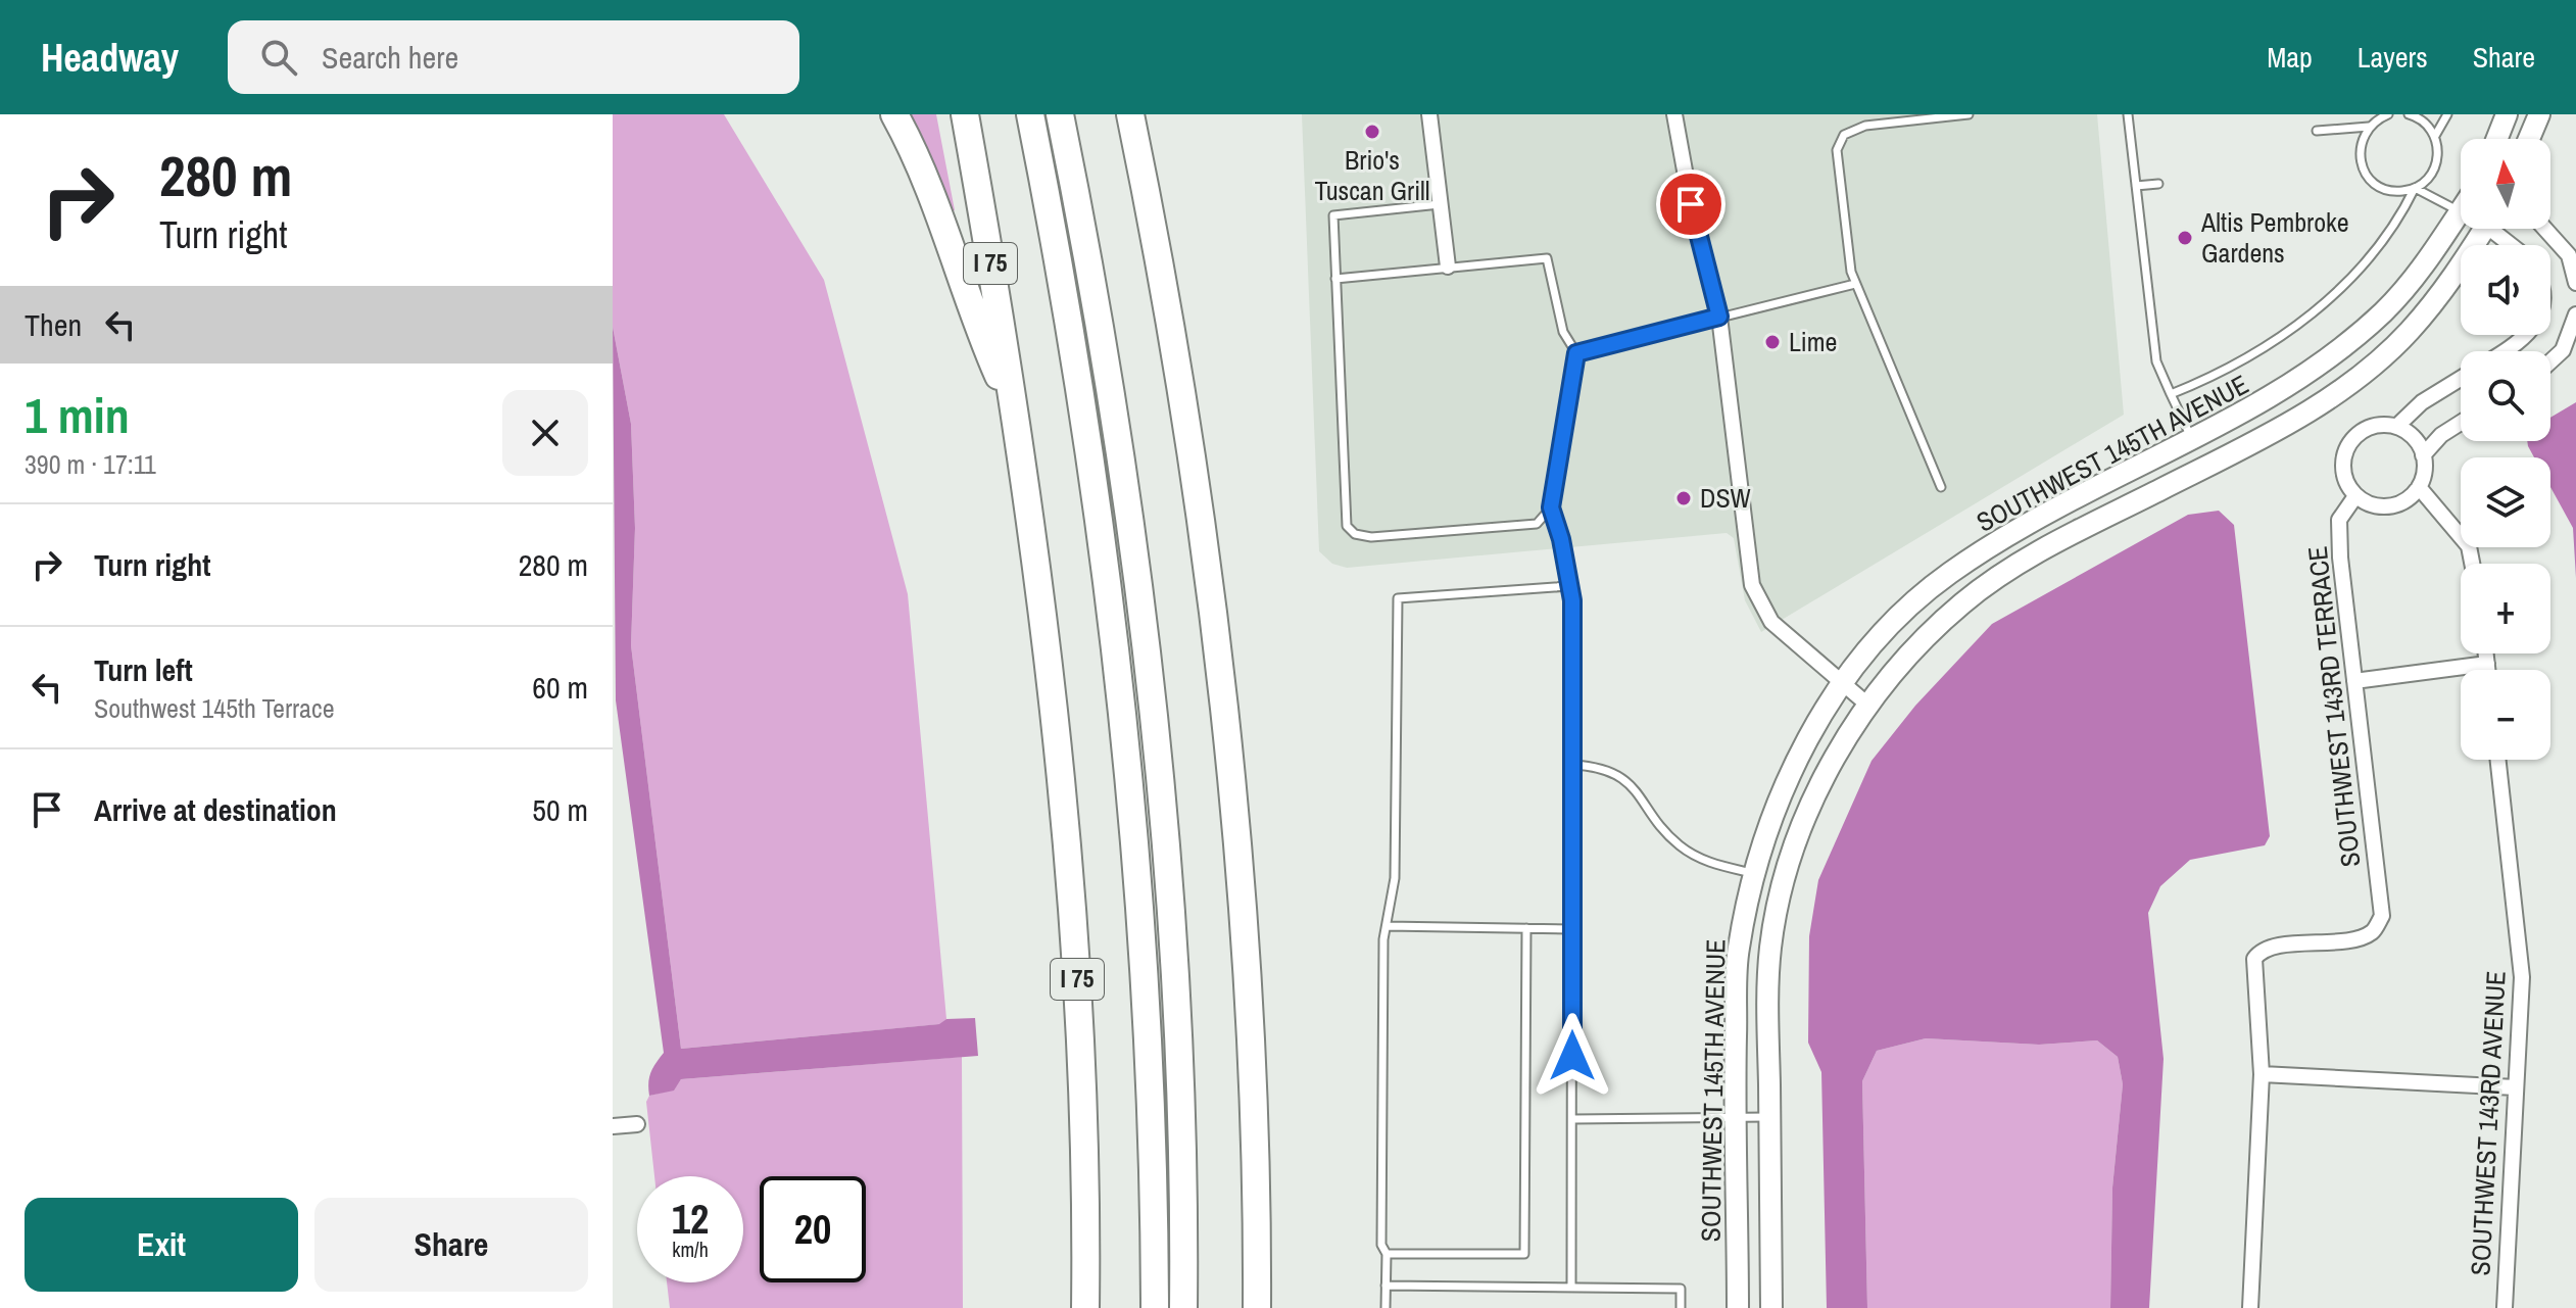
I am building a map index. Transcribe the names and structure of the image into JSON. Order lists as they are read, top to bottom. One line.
{"streets":{"highway":["I 75"],"street":["SOUTHWEST 145TH AVENUE","SOUTHWEST 143RD TERRACE","SOUTHWEST 143RD AVENUE"]},"places":["Brio's Tuscan Grill","Altis Pembroke Gardens","Lime","DSW"],"north":"top","page":{"header":"Headway","search":"Search here","nav":["Map","Layers","Share"],"turn":["280 m","Turn right"],"map_buttons":["+","−"],"then":"Then","heading":["1 min","390 m · 17:11"],"list":[{"name":"Turn right","value":"280 m"},{"name":"Turn left","note":"Southwest 145th Terrace","value":"60 m"},{"name":"Arrive at destination","value":"50 m"}],"speed":"12 km/h","limit":"20","buttons":["Exit","Share"]}}
